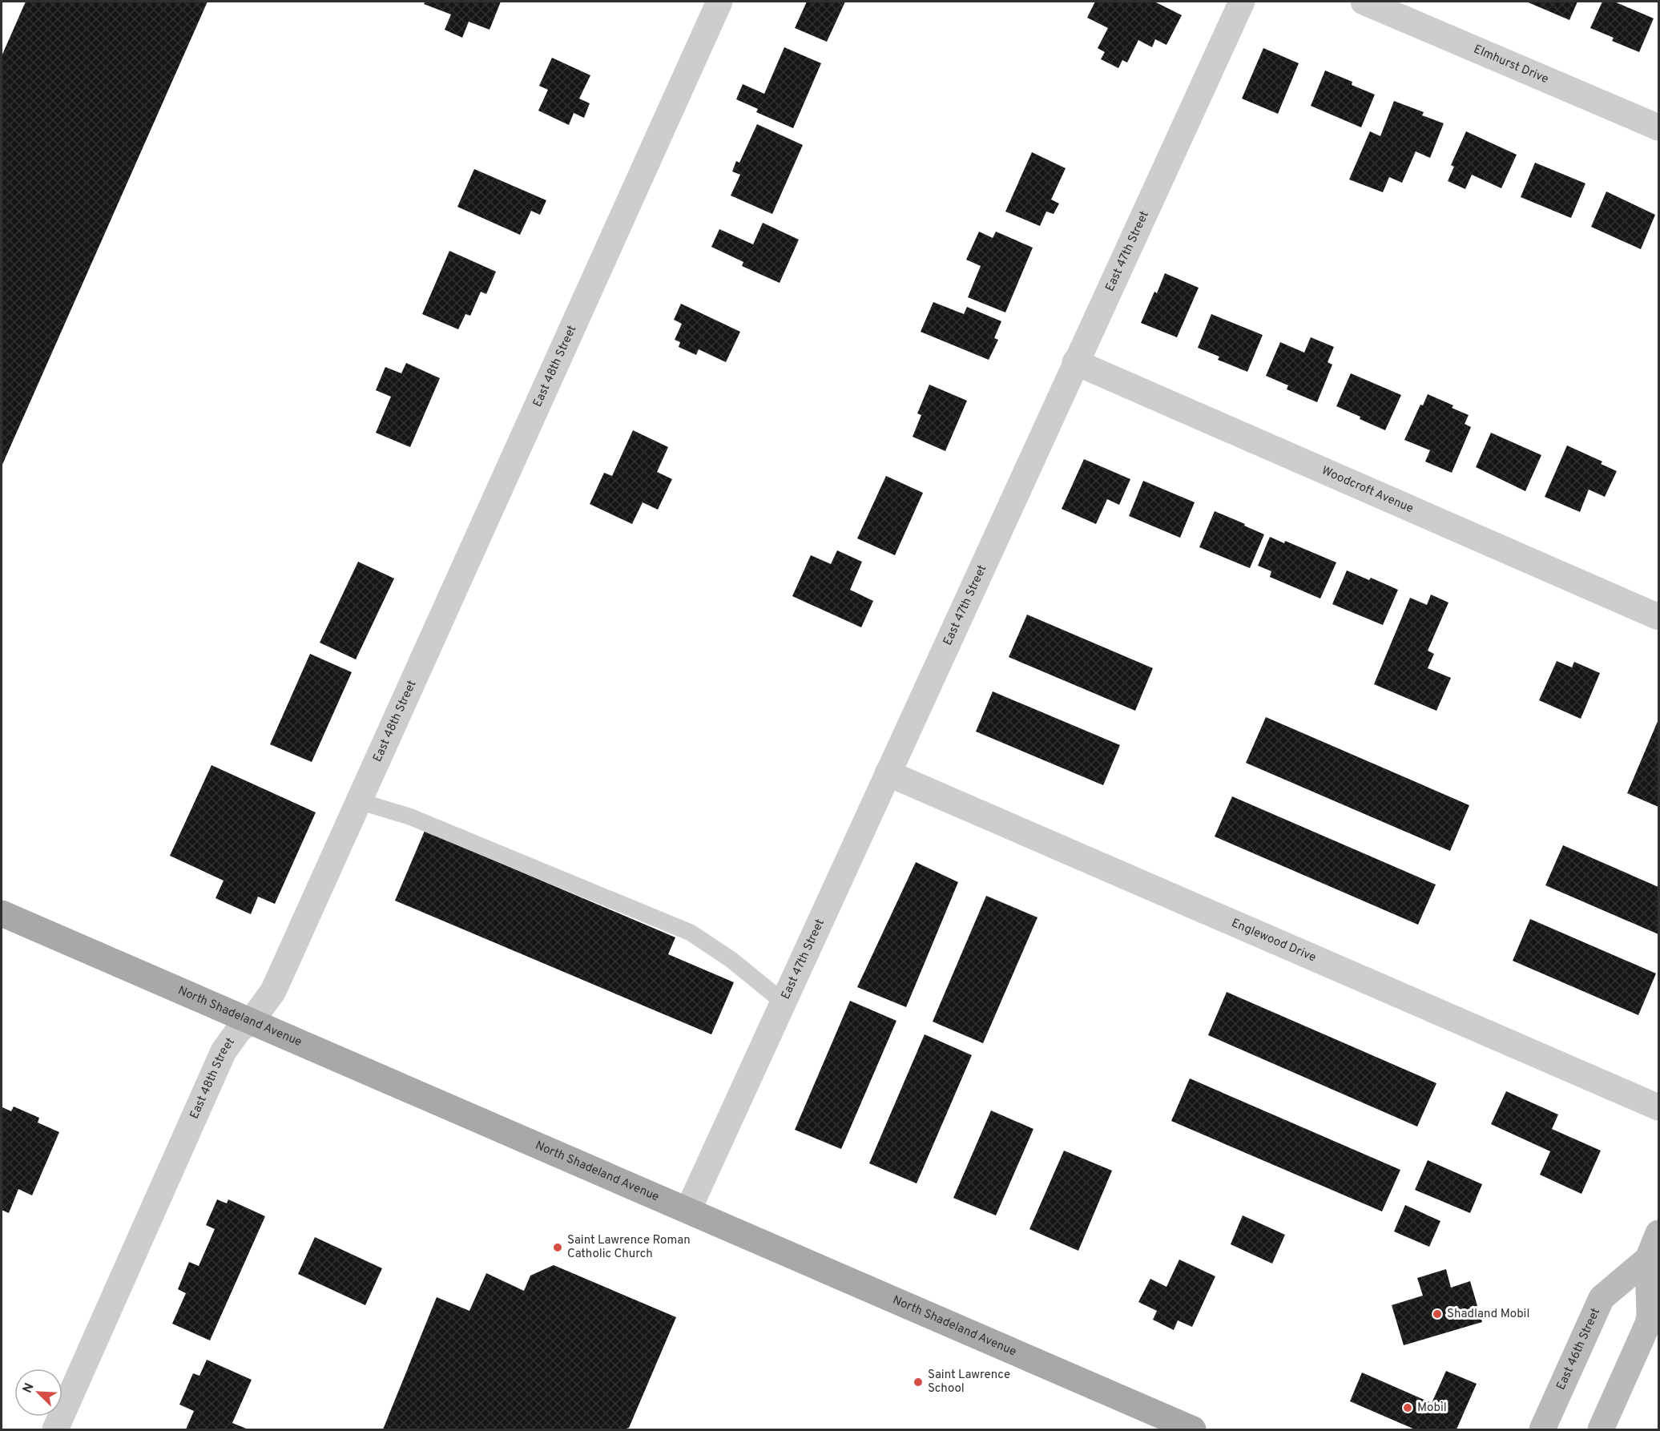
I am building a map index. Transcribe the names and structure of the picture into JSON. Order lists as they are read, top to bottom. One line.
{"streets":{"main road":["North Shadeland Avenue"],"street":["Elmhurst Drive","East 47th Street","East 48th Street","Woodcroft Avenue","Englewood Drive","East 46th Street"]},"crossings":[["East 47th Street","Woodcroft Avenue"],["East 47th Street","Englewood Drive"],["East 47th Street","North Shadeland Avenue"],["East 48th Street","North Shadeland Avenue"]],"places":["Saint Lawrence Roman Catholic Church","Shadland Mobil","Saint Lawrence School","Mobil"],"north":"top left"}
